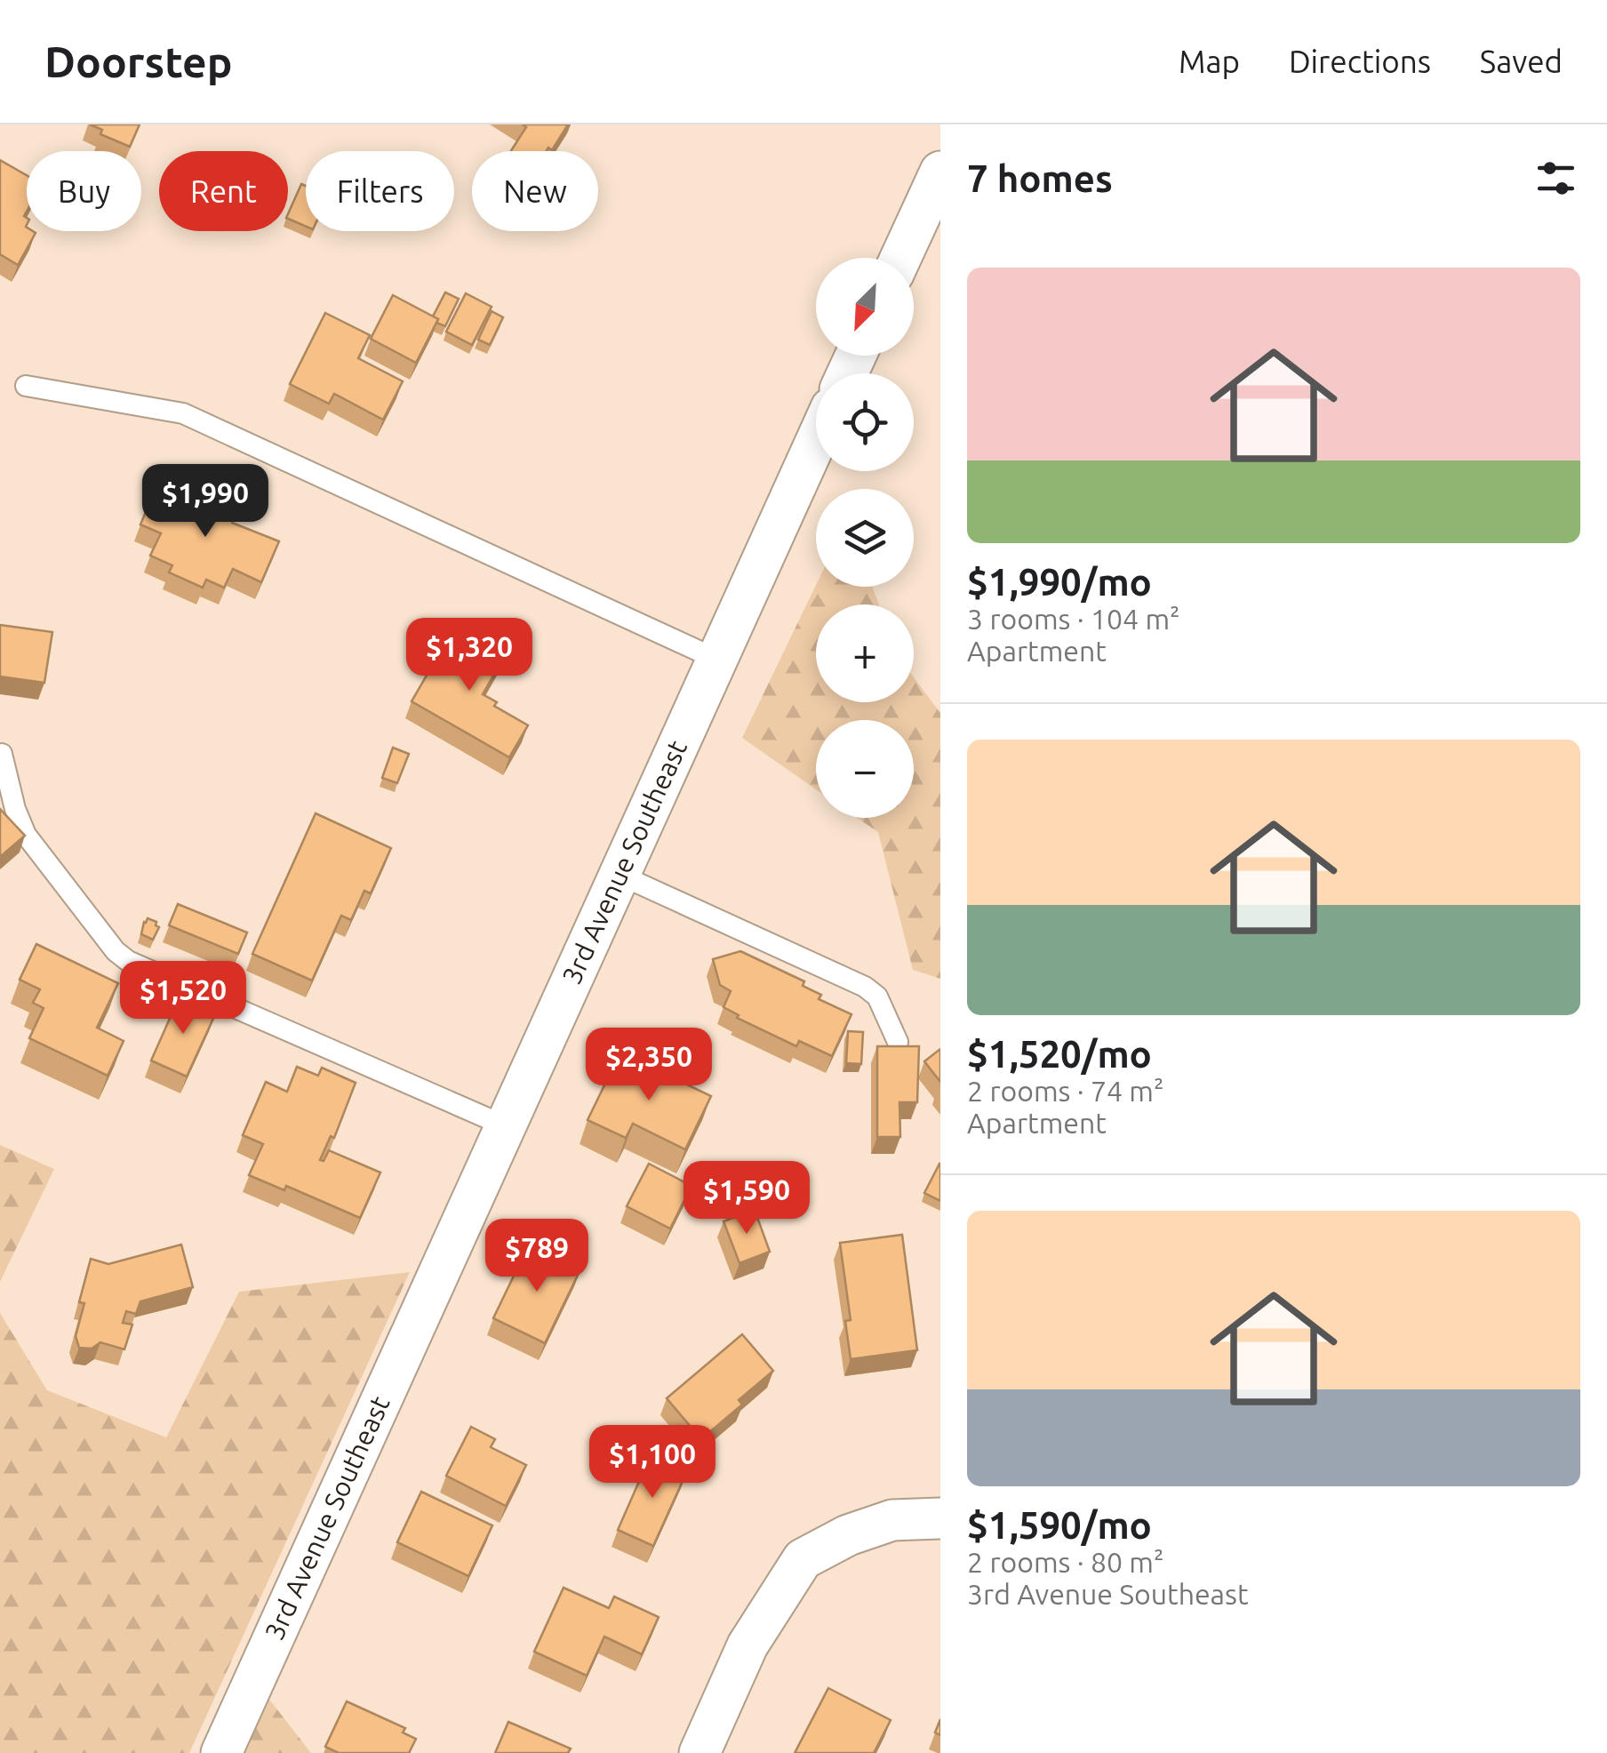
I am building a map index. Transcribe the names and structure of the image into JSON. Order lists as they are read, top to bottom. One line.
{"streets":{"street":["3rd Avenue Southeast"]},"north":"bottom left","page":{"header":"Doorstep","nav":["Map","Directions","Saved"],"heading":"7 homes","chip":["Buy","Rent","Filters","New"],"list":[{"name":"$1,990/mo","note":"3 rooms · 104 m² · Apartment"},{"name":"$1,520/mo","note":"2 rooms · 74 m² · Apartment"},{"name":"$1,590/mo","note":"2 rooms · 80 m² · 3rd Avenue Southeast"}],"map_buttons":["+","−"],"price":["$1,990","$1,320","$1,520","$2,350","$1,590","$789","$1,100"]}}
